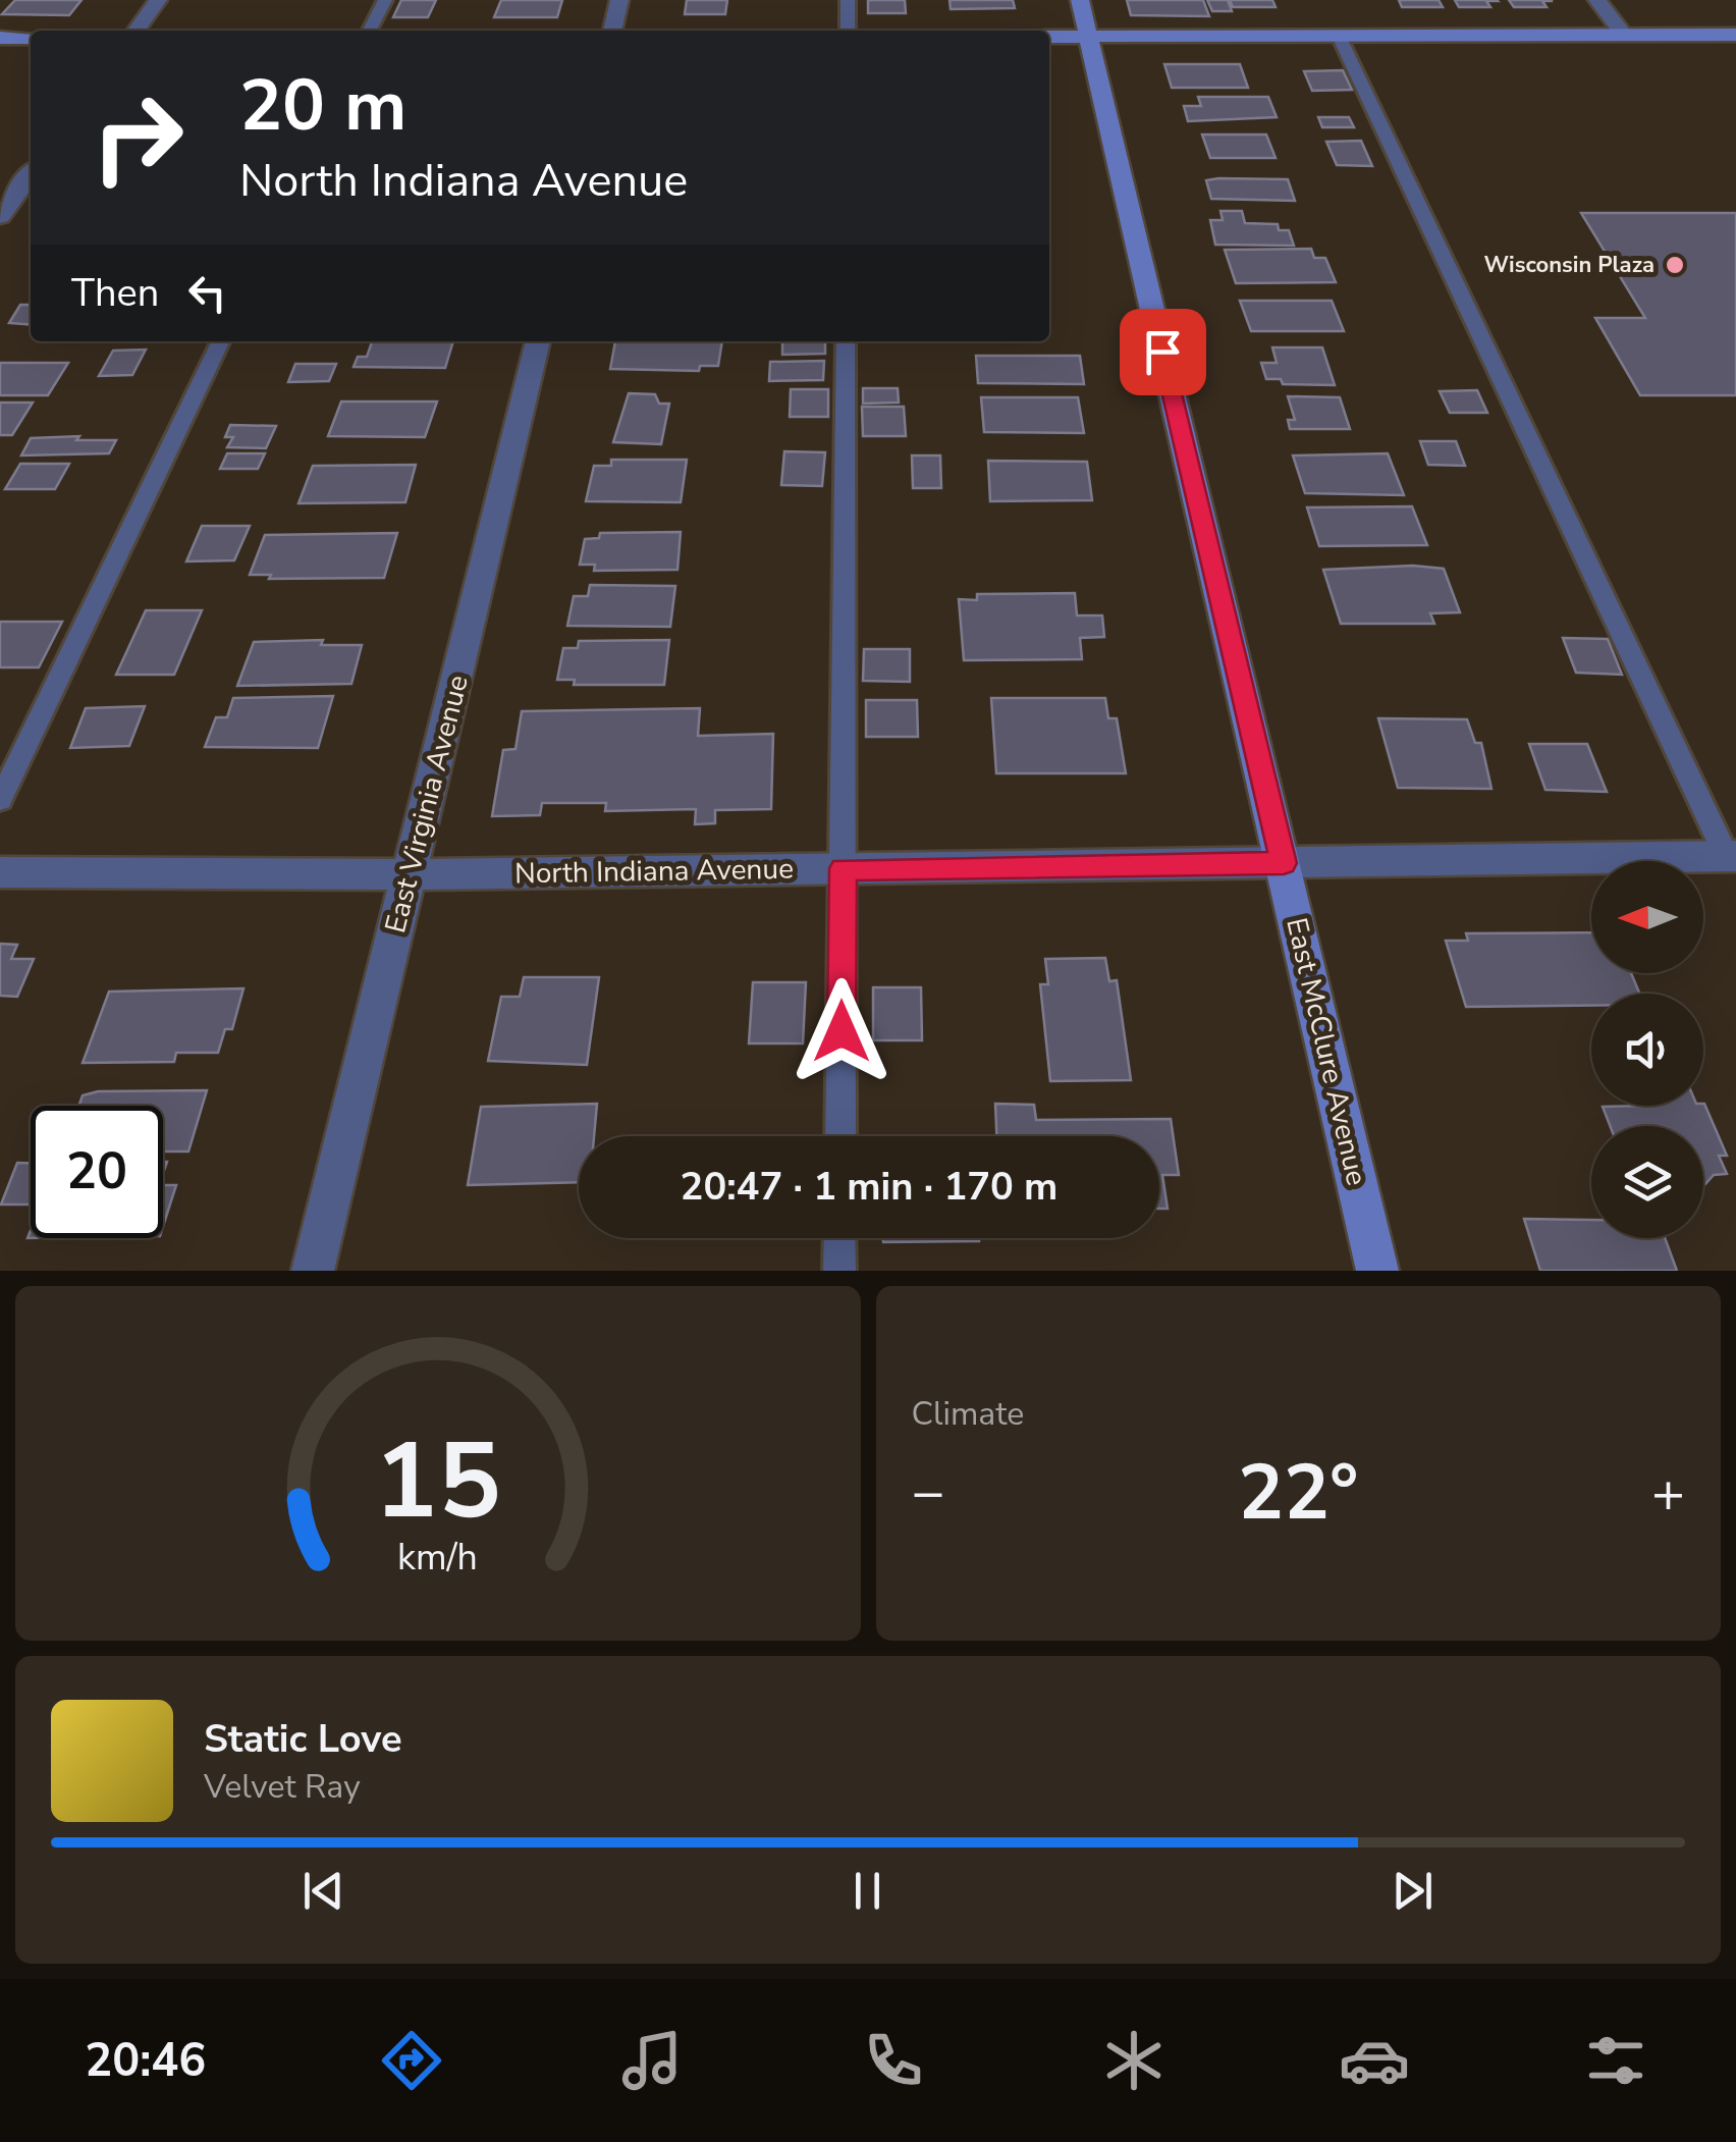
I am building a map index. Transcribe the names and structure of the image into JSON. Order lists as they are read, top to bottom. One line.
{"streets":{"street":["East Virginia Avenue","North Indiana Avenue","East McClure Avenue"]},"crossings":[["East Virginia Avenue","North Indiana Avenue"],["North Indiana Avenue","East McClure Avenue"]],"places":["Wisconsin Plaza"],"north":"left","page":{"turn":["20 m","North Indiana Avenue"],"then":"Then","limit":"20","trip":"20:47 · 1 min · 170 m","tile":"Climate","heat":["−","22°","+"],"song":["Static Love","Velvet Ray"],"tabs":"20:46","gauge":["15","km/h"]}}
